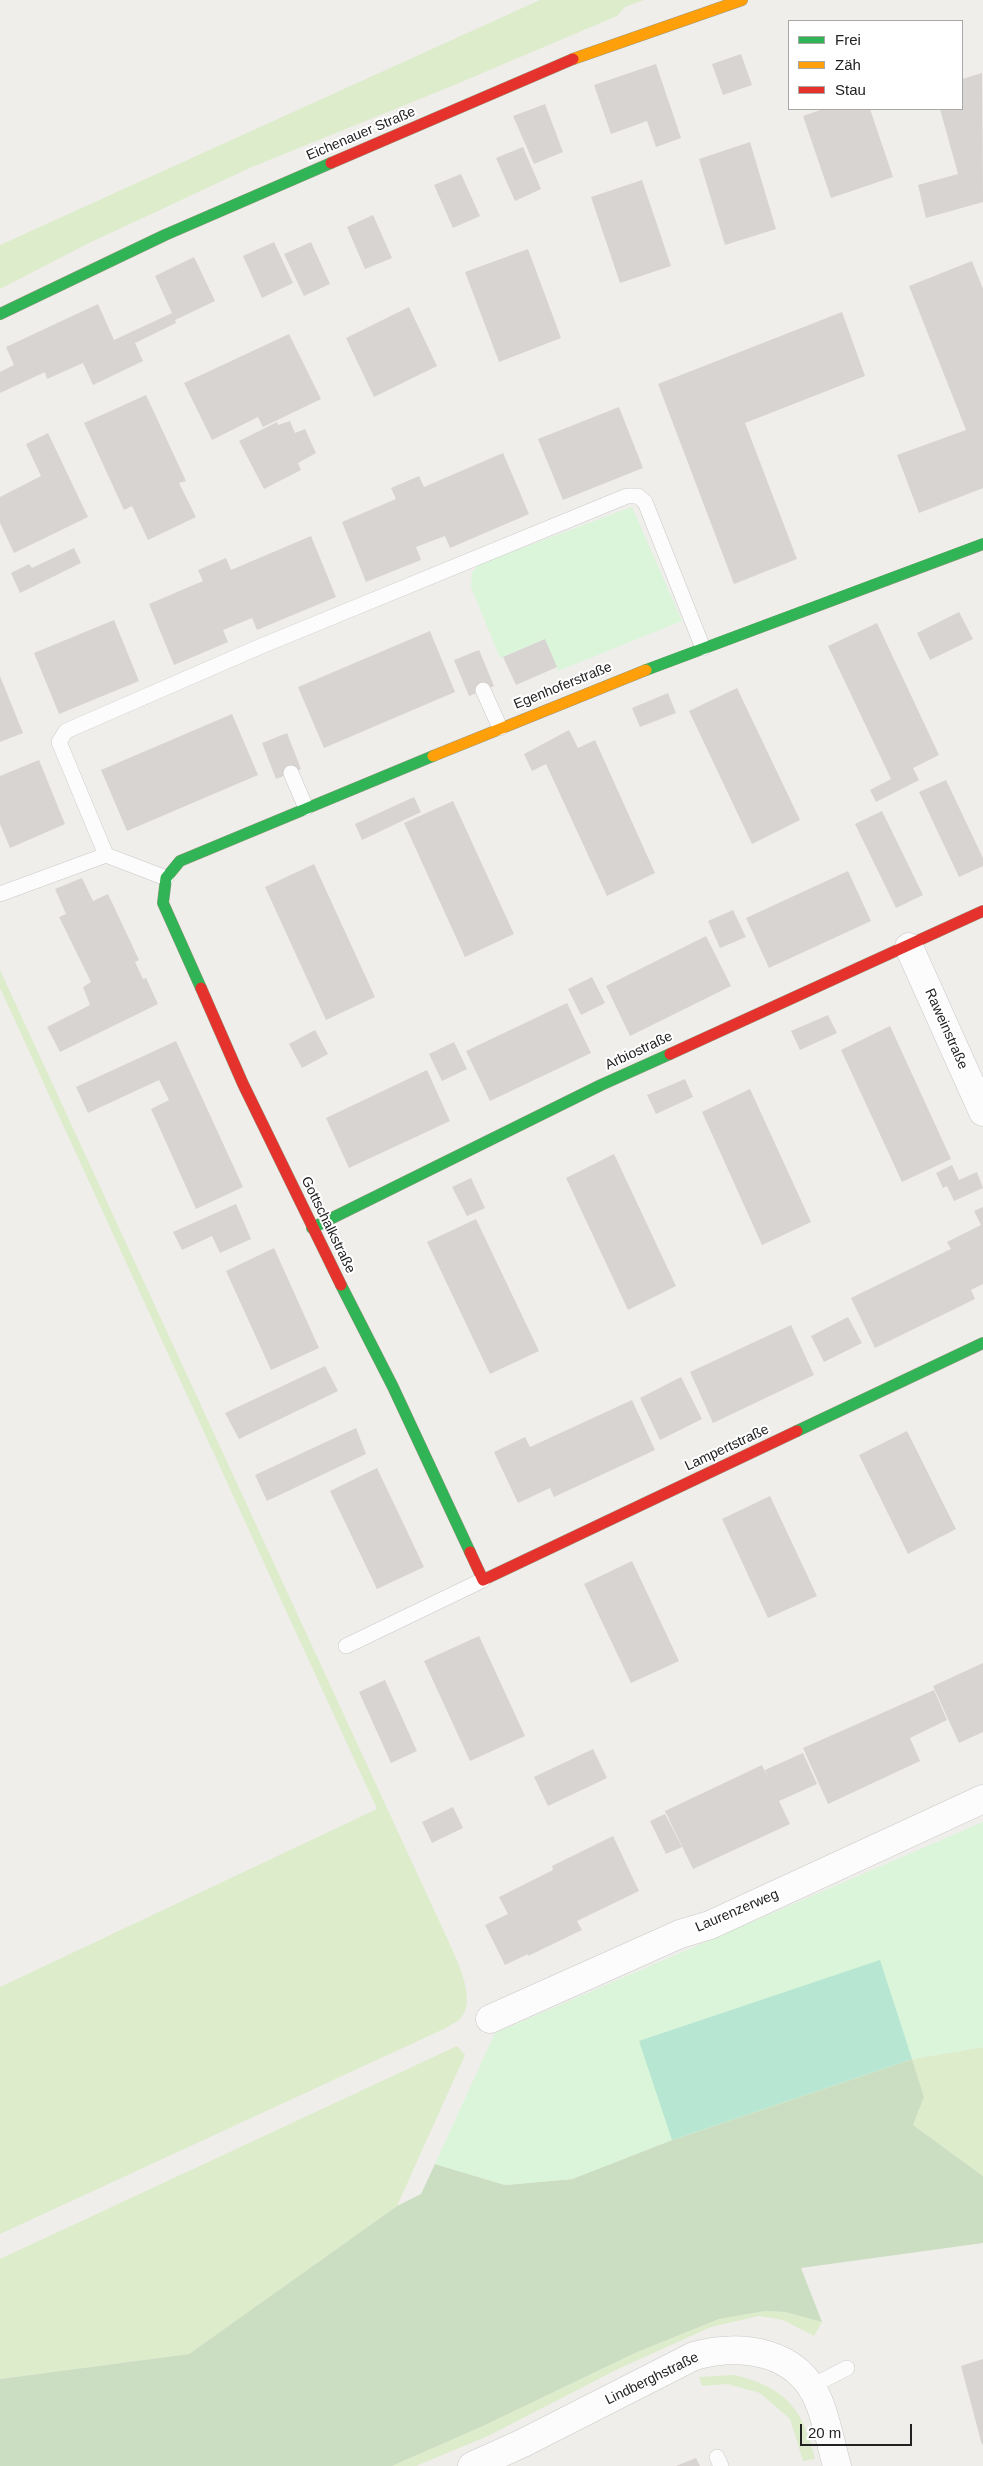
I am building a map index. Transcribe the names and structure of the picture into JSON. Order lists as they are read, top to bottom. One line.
{"streets":{"street":["Eichenauer Straße","Egenhoferstraße","Raweinstraße","Arbiostraße","Gottschalkstraße","Lampertstraße","Laurenzerweg","Lindberghstraße"]},"crossings":[["Egenhoferstraße","Gottschalkstraße"],["Raweinstraße","Arbiostraße"],["Arbiostraße","Gottschalkstraße"],["Gottschalkstraße","Lampertstraße"]],"legend":["Frei","Zäh","Stau"],"scale_bar":"20 m"}
